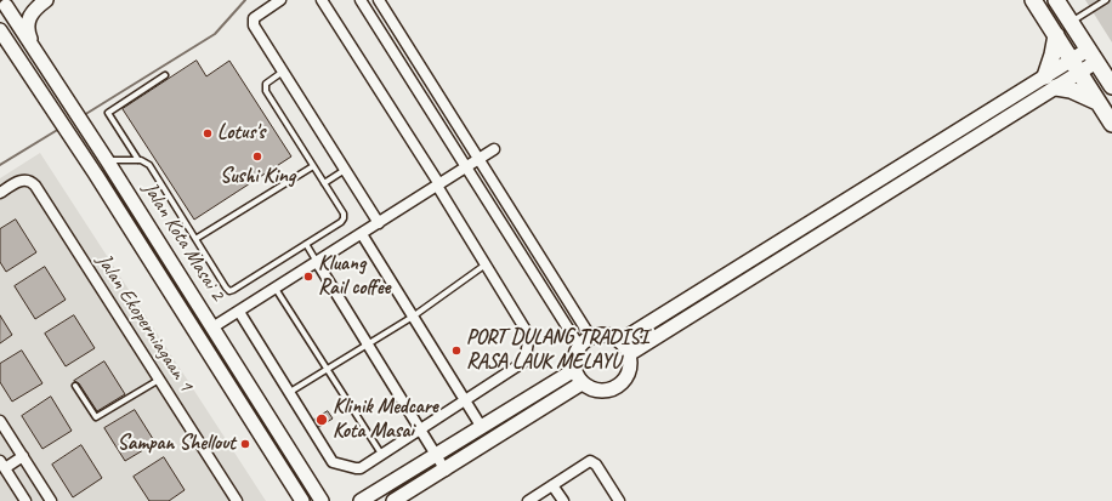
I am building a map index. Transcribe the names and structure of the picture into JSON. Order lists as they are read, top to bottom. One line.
{"streets":{"street":["Jalan Kota Masai 2","Jalan Ekoperniagaan 1"]},"places":["Lotus's","Sushi King","Kluang Rail coffee","PORT DULANG TRADISI RASA LAUK MELAYU","Klinik Medcare Kota Masai","Sampan Shellout"]}
